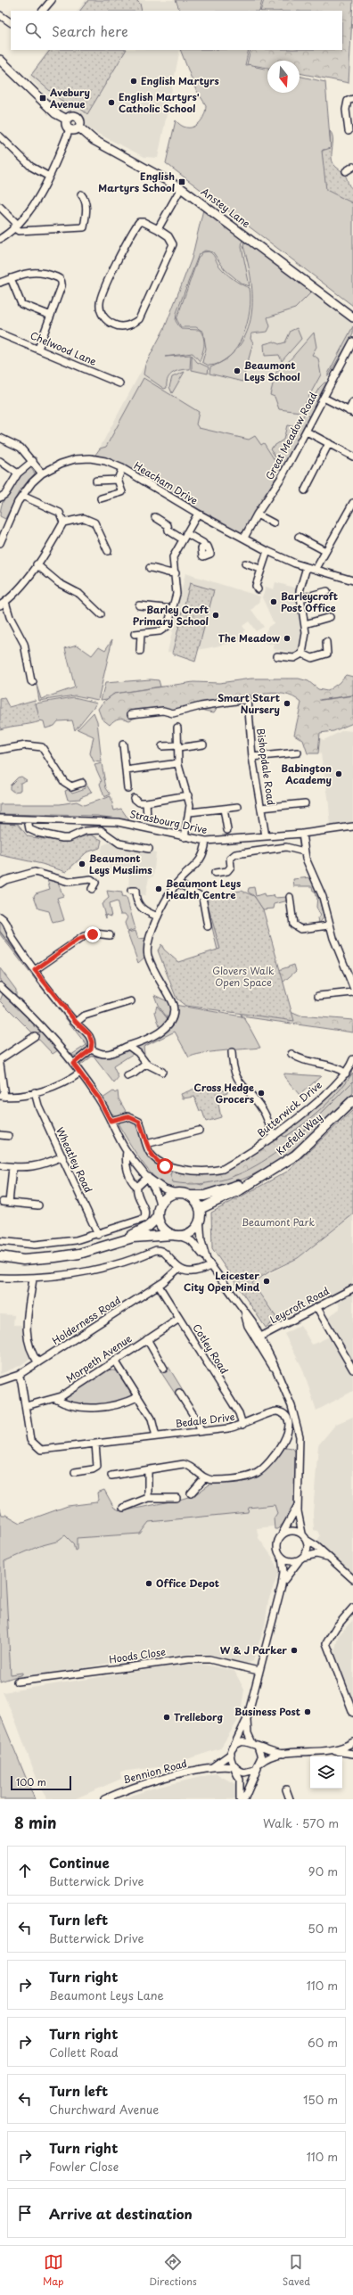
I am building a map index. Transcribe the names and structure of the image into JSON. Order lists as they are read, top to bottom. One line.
{"streets":{"highway":["Krefeld Way"],"main road":["Anstey Lane"],"street":["Chelwood Lane","Great Meadow Road","Heacham Drive","Bishopdale Road","Strasbourg Drive","Butterwick Drive","Wheatley Road","Leycroft Road","Holderness Road","Cotley Road","Morpeth Avenue","Bedale Drive","Hoods Close","Bennion Road"]},"crossings":[["Great Meadow Road","Heacham Drive"],["Bishopdale Road","Strasbourg Drive"],["Holderness Road","Cotley Road"],["Holderness Road","Bedale Drive"],["Cotley Road","Morpeth Avenue"],["Cotley Road","Bedale Drive"],["Morpeth Avenue","Bedale Drive"]],"parks":["Glovers Walk Open Space","Beaumont Park"],"places":{"other":["English Martyrs","English Martyrs' Catholic School","Beaumont Leys School","Barleycroft Post Office","Barley Croft Primary School","The Meadow","Smart Start Nursery","Babington Academy","Beaumont Leys Muslims","Beaumont Leys Health Centre","Cross Hedge Grocers","Leicester City Open Mind","Office Depot","W & J Parker","Business Post","Trelleborg"],"transit":["Avebury Avenue","English Martyrs School"]},"scale_bar":"100 m","north":"bottom","page":{"search":"Search here","scale":"100 m","heading":["8 min","Walk · 570 m"],"list":[["Continue","Butterwick Drive","90 m"],["Turn left","Butterwick Drive","50 m"],["Turn right","Beaumont Leys Lane","110 m"],["Turn right","Collett Road","60 m"],["Turn left","Churchward Avenue","150 m"],["Turn right","Fowler Close","110 m"],"Arrive at destination"],"nav":["Map","Directions","Saved"]}}
